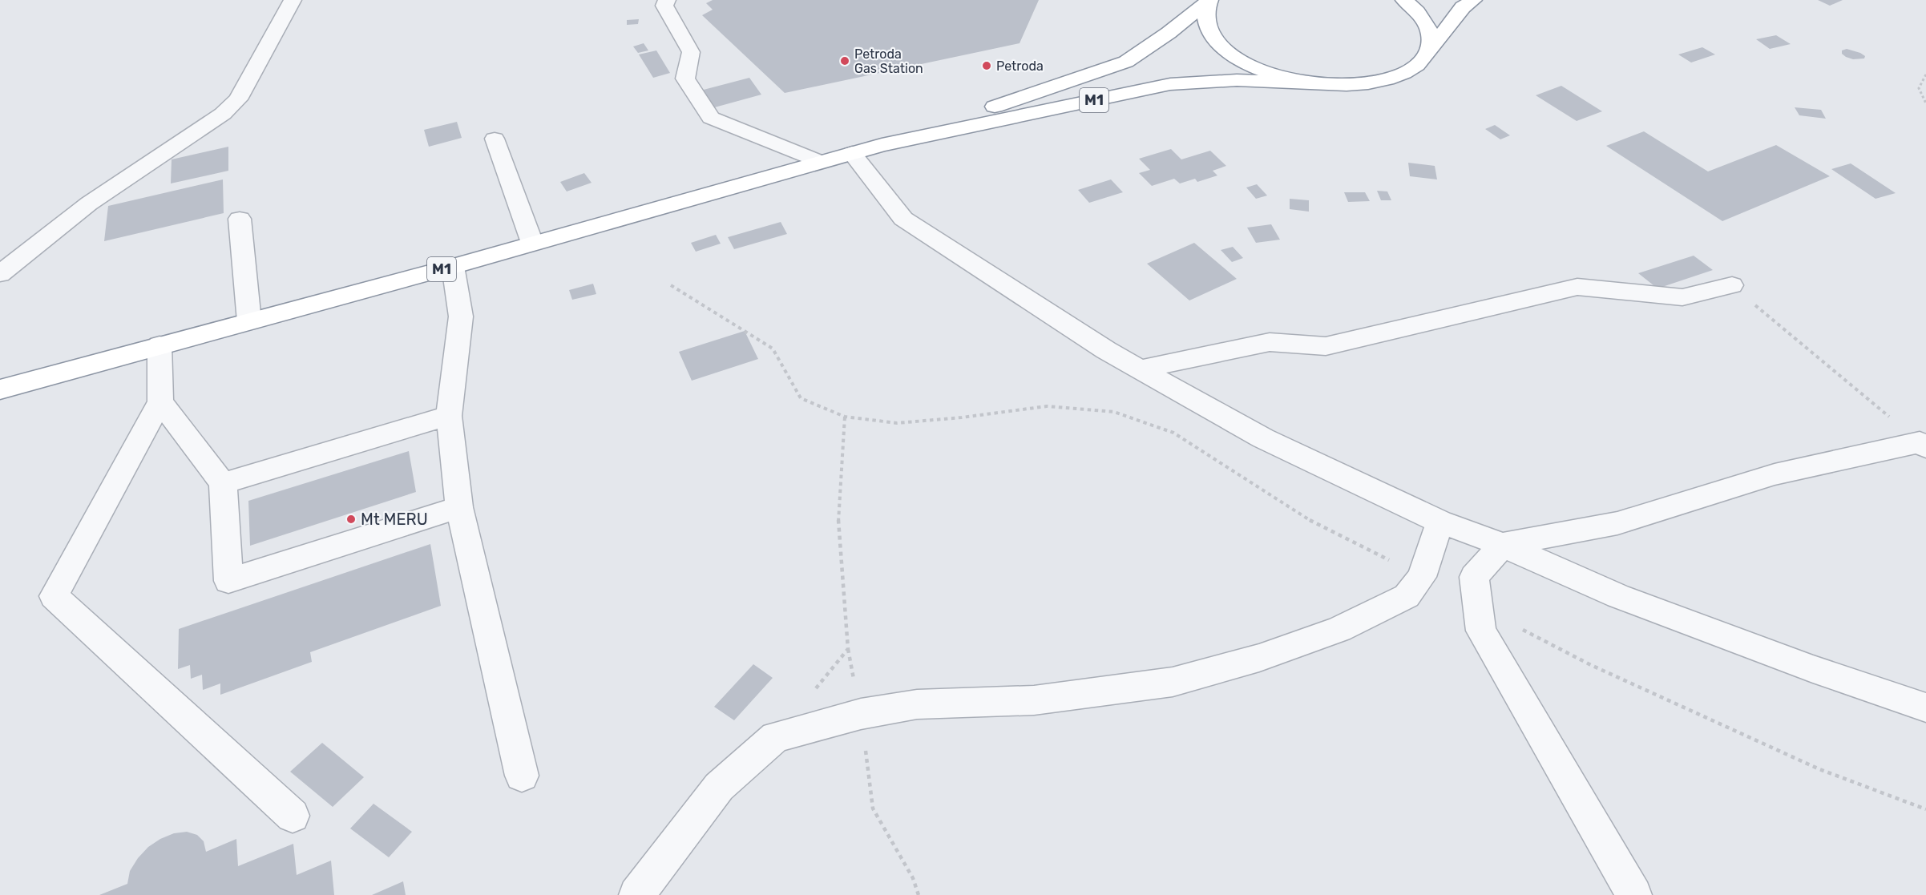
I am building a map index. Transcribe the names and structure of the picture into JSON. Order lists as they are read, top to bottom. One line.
{"streets":{"highway":["M1"]},"places":["Petroda Gas Station","Petroda","Mt MERU"]}
